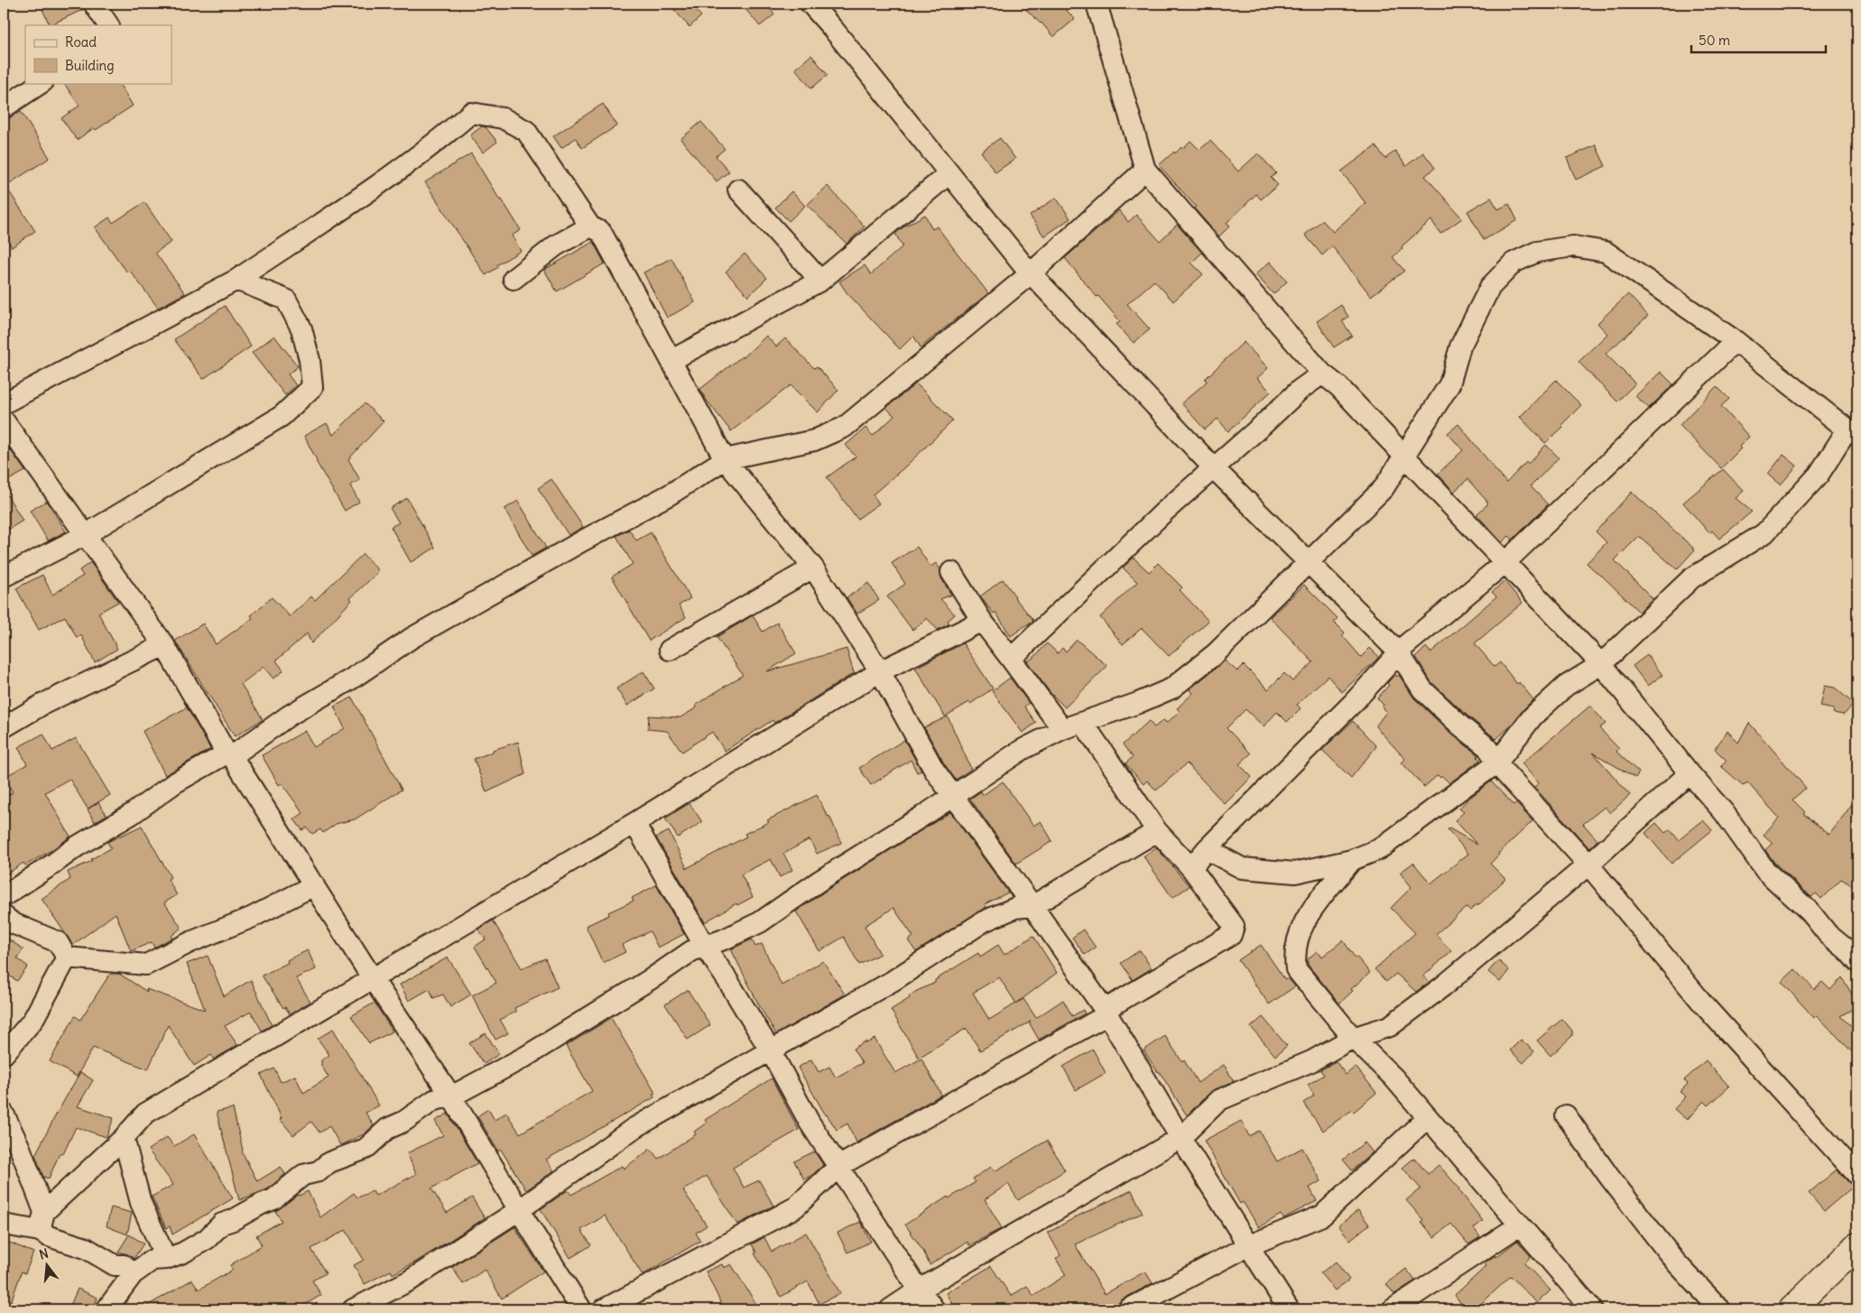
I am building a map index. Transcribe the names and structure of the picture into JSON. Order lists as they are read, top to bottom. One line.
{"legend":["Road","Building"],"scale_bar":"50 m","north":"top"}
